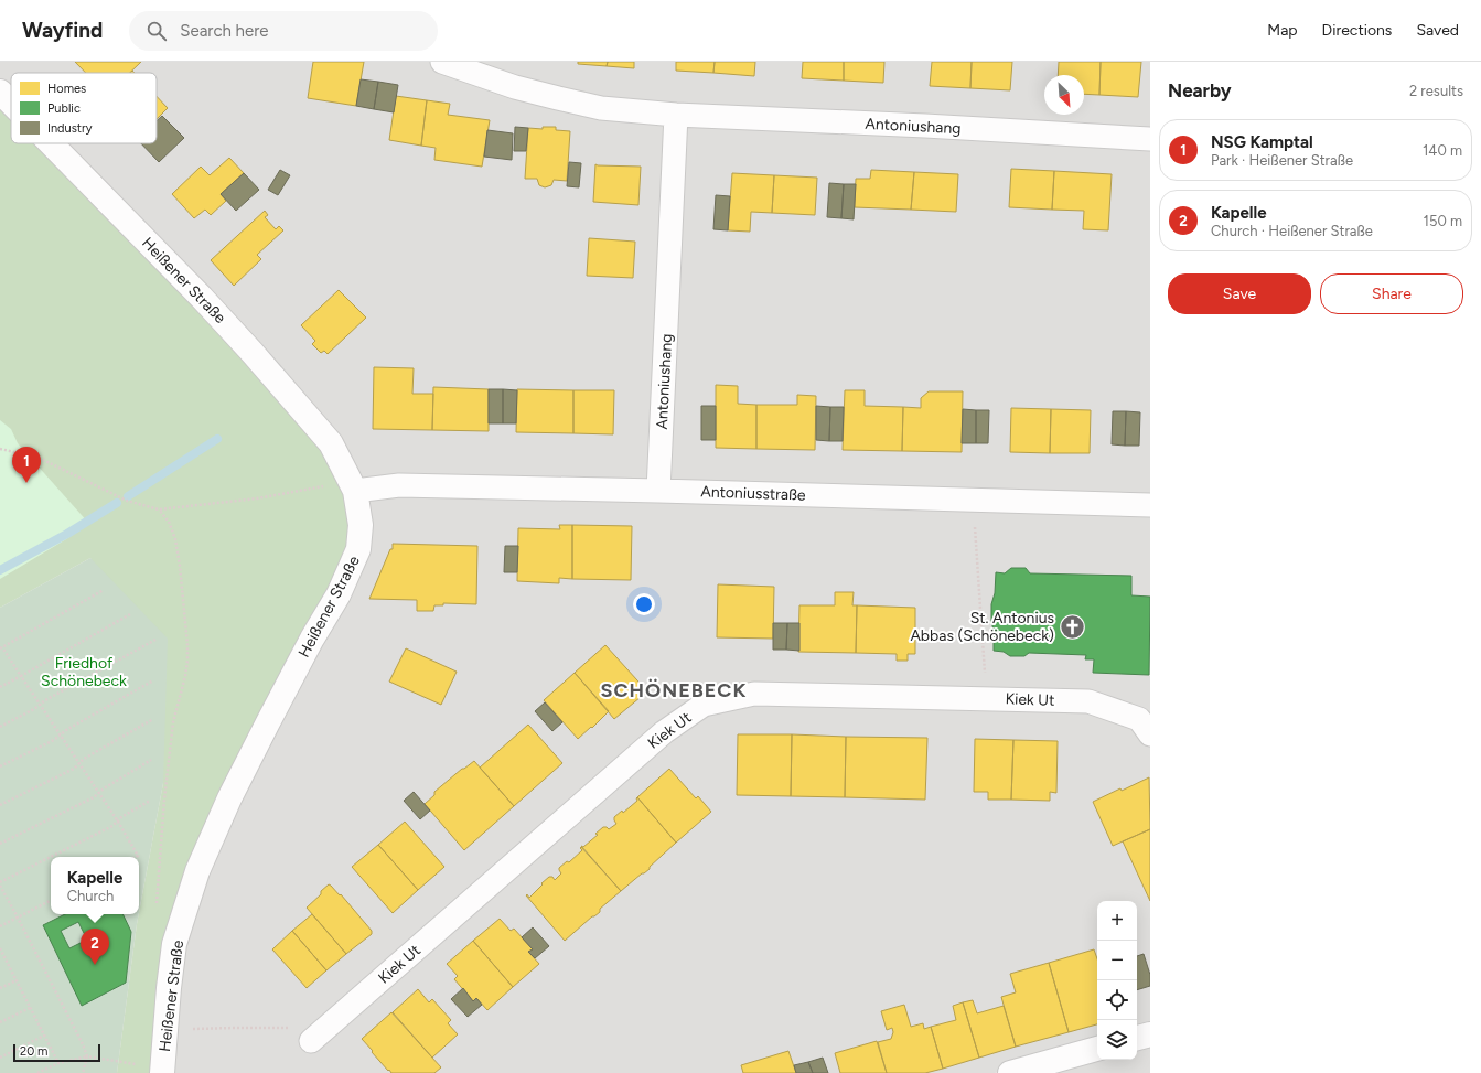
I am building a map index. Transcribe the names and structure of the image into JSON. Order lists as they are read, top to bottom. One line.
{"streets":{"street":["Antoniushang","Heißener Straße","Antoniusstraße","Kiek Ut"]},"crossings":[["Antoniushang","Antoniusstraße"],["Heißener Straße","Antoniusstraße"]],"districts":["SCHÖNEBECK"],"parks":["Friedhof Schönebeck"],"places":{"church":["St. Antonius Abbas (Schönebeck)"]},"legend":["Homes","Public","Industry"],"scale_bar":"20 m","north":"bottom right","page":{"header":"Wayfind","search":"Search here","nav":["Map","Directions","Saved"],"heading":["Nearby","2 results"],"list":[{"mark":"1","name":"NSG Kamptal","note":"Park · Heißener Straße","value":"140 m"},{"mark":"2","name":"Kapelle","note":"Church · Heißener Straße","value":"150 m"}],"buttons":["Save","Share"],"pins":["1","2"],"popup":["Kapelle","Church"],"map_buttons":["+","−"],"scale":"20 m"}}
